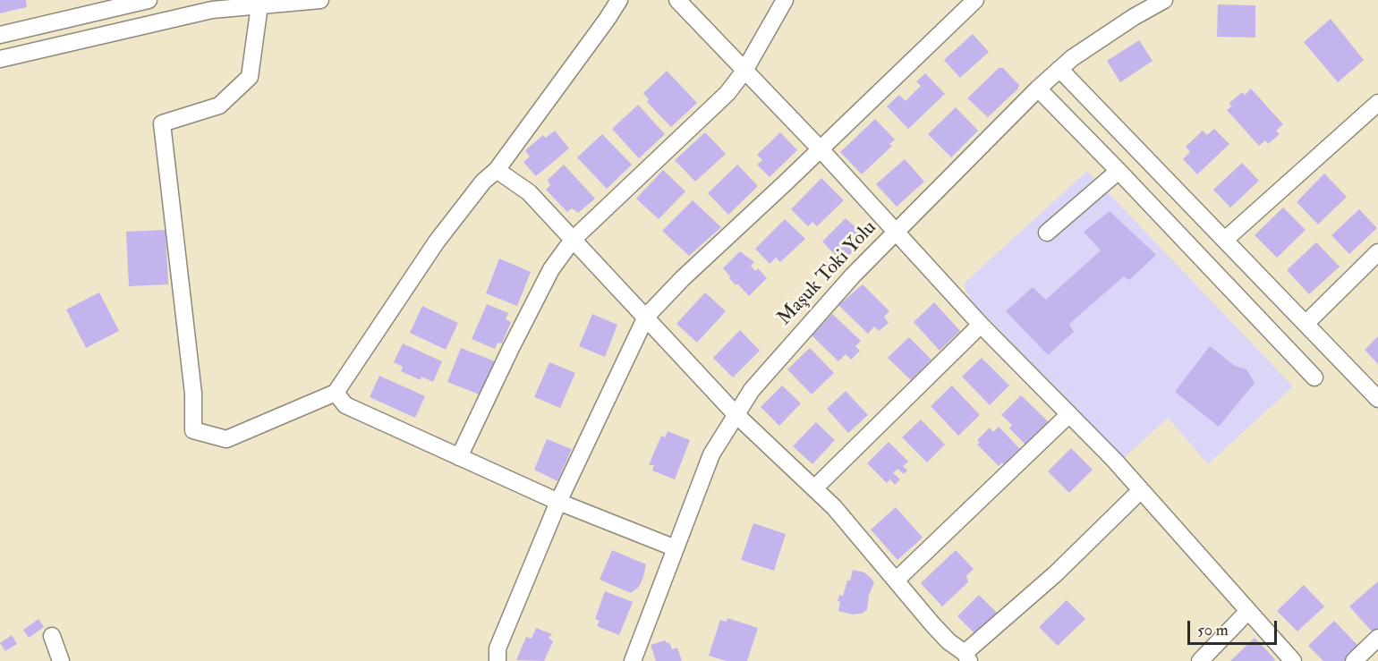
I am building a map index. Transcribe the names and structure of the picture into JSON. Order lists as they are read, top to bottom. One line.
{"streets":{"street":["Maşuk Toki Yolu"]},"scale_bar":"50 m"}
